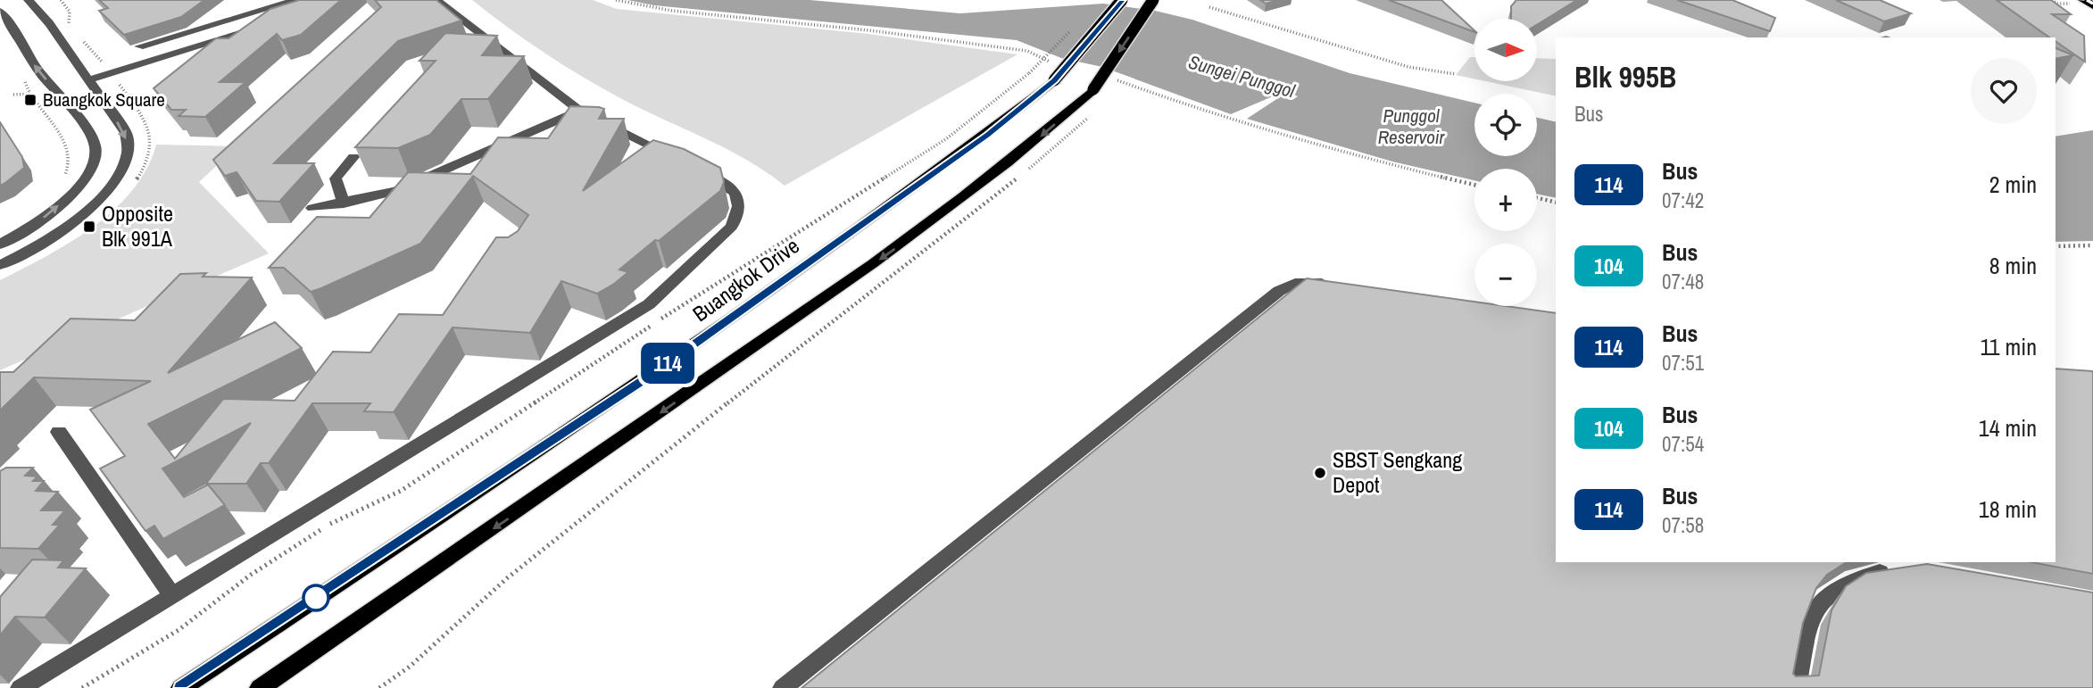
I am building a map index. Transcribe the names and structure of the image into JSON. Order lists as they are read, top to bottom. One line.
{"streets":{"main road":["Buangkok Drive"]},"water":["Sungei Punggol","Punggol Reservoir"],"places":{"transit":["Buangkok Square","Opposite Blk 991A"],"other":["SBST Sengkang Depot"]},"lines":["bus line 114"],"north":"right","page":{"on_map":"114","map_buttons":["+","−"],"heading":["Blk 995B","Bus"],"list":[{"mark":"114","name":"Bus","note":"07:42","value":"2 min"},{"mark":"104","name":"Bus","note":"07:48","value":"8 min"},{"mark":"114","name":"Bus","note":"07:51","value":"11 min"},{"mark":"104","name":"Bus","note":"07:54","value":"14 min"},{"mark":"114","name":"Bus","note":"07:58","value":"18 min"}]}}
